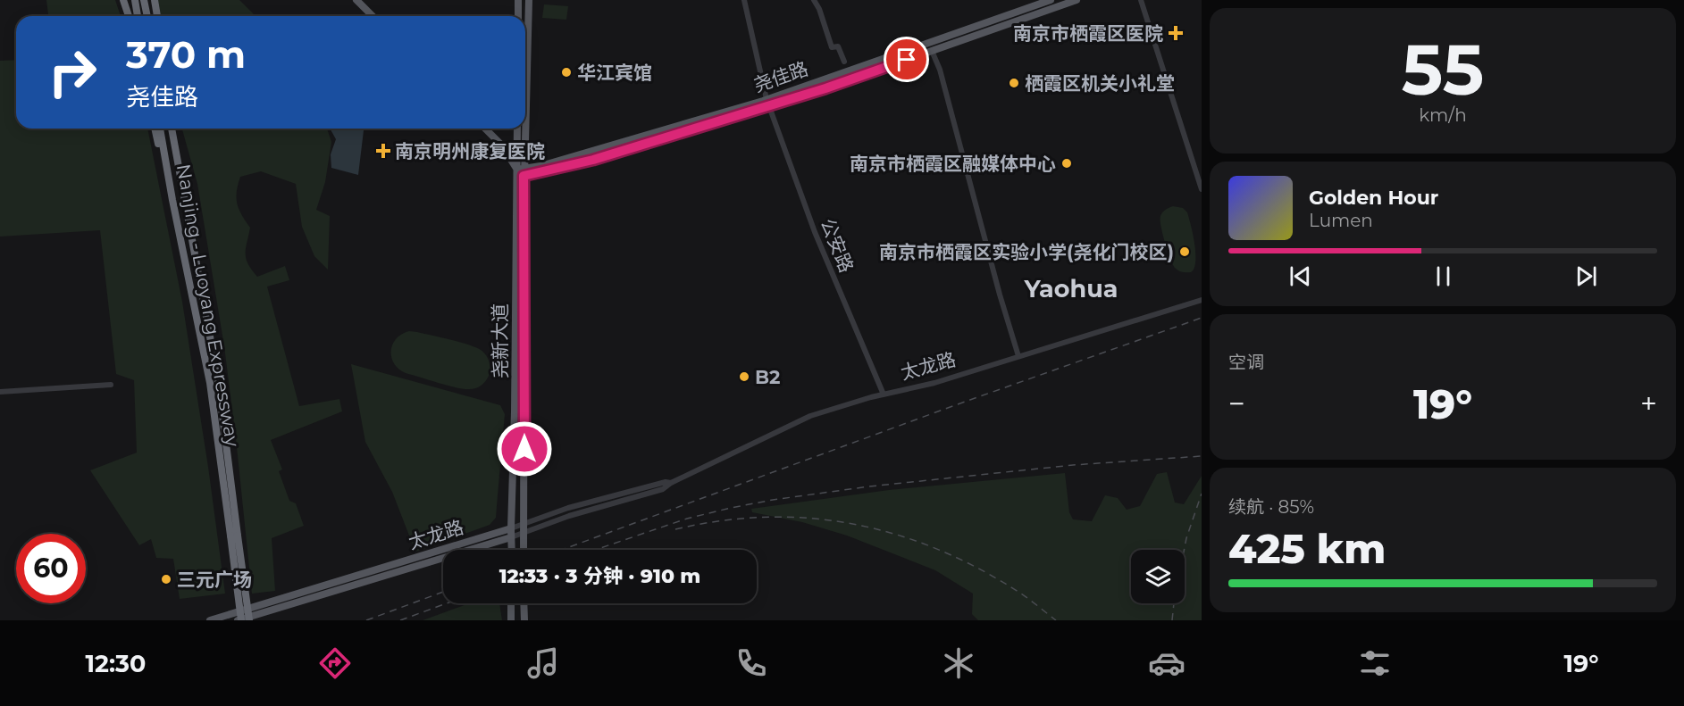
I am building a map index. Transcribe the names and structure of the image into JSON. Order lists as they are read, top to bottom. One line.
{"streets":{"highway":["Nanjing - Luoyang Expressway"],"main road":["尧佳路","尧新大道","太龙路"],"street":["公安路"]},"crossings":[["尧佳路","公安路"],["尧佳路","尧新大道"],["公安路","太龙路"],["Nanjing - Luoyang Expressway","太龙路"],["尧新大道","太龙路"]],"districts":["Yaohua"],"places":{"health":["南京市栖霞区医院","南京明州康复医院"],"other":["华江宾馆","栖霞区机关小礼堂","南京市栖霞区融媒体中心","南京市栖霞区实验小学(尧化门校区)","B2","三元广场"]},"page":{"tile":[["55","km/h"],"空调",["续航 · 85%","425 km"]],"turn":["370 m","尧佳路"],"song":["Golden Hour","Lumen"],"heat":["−","19°","+"],"limit":"60","trip":"12:33 · 3 分钟 · 910 m","tabs":["12:30","19°"]}}
